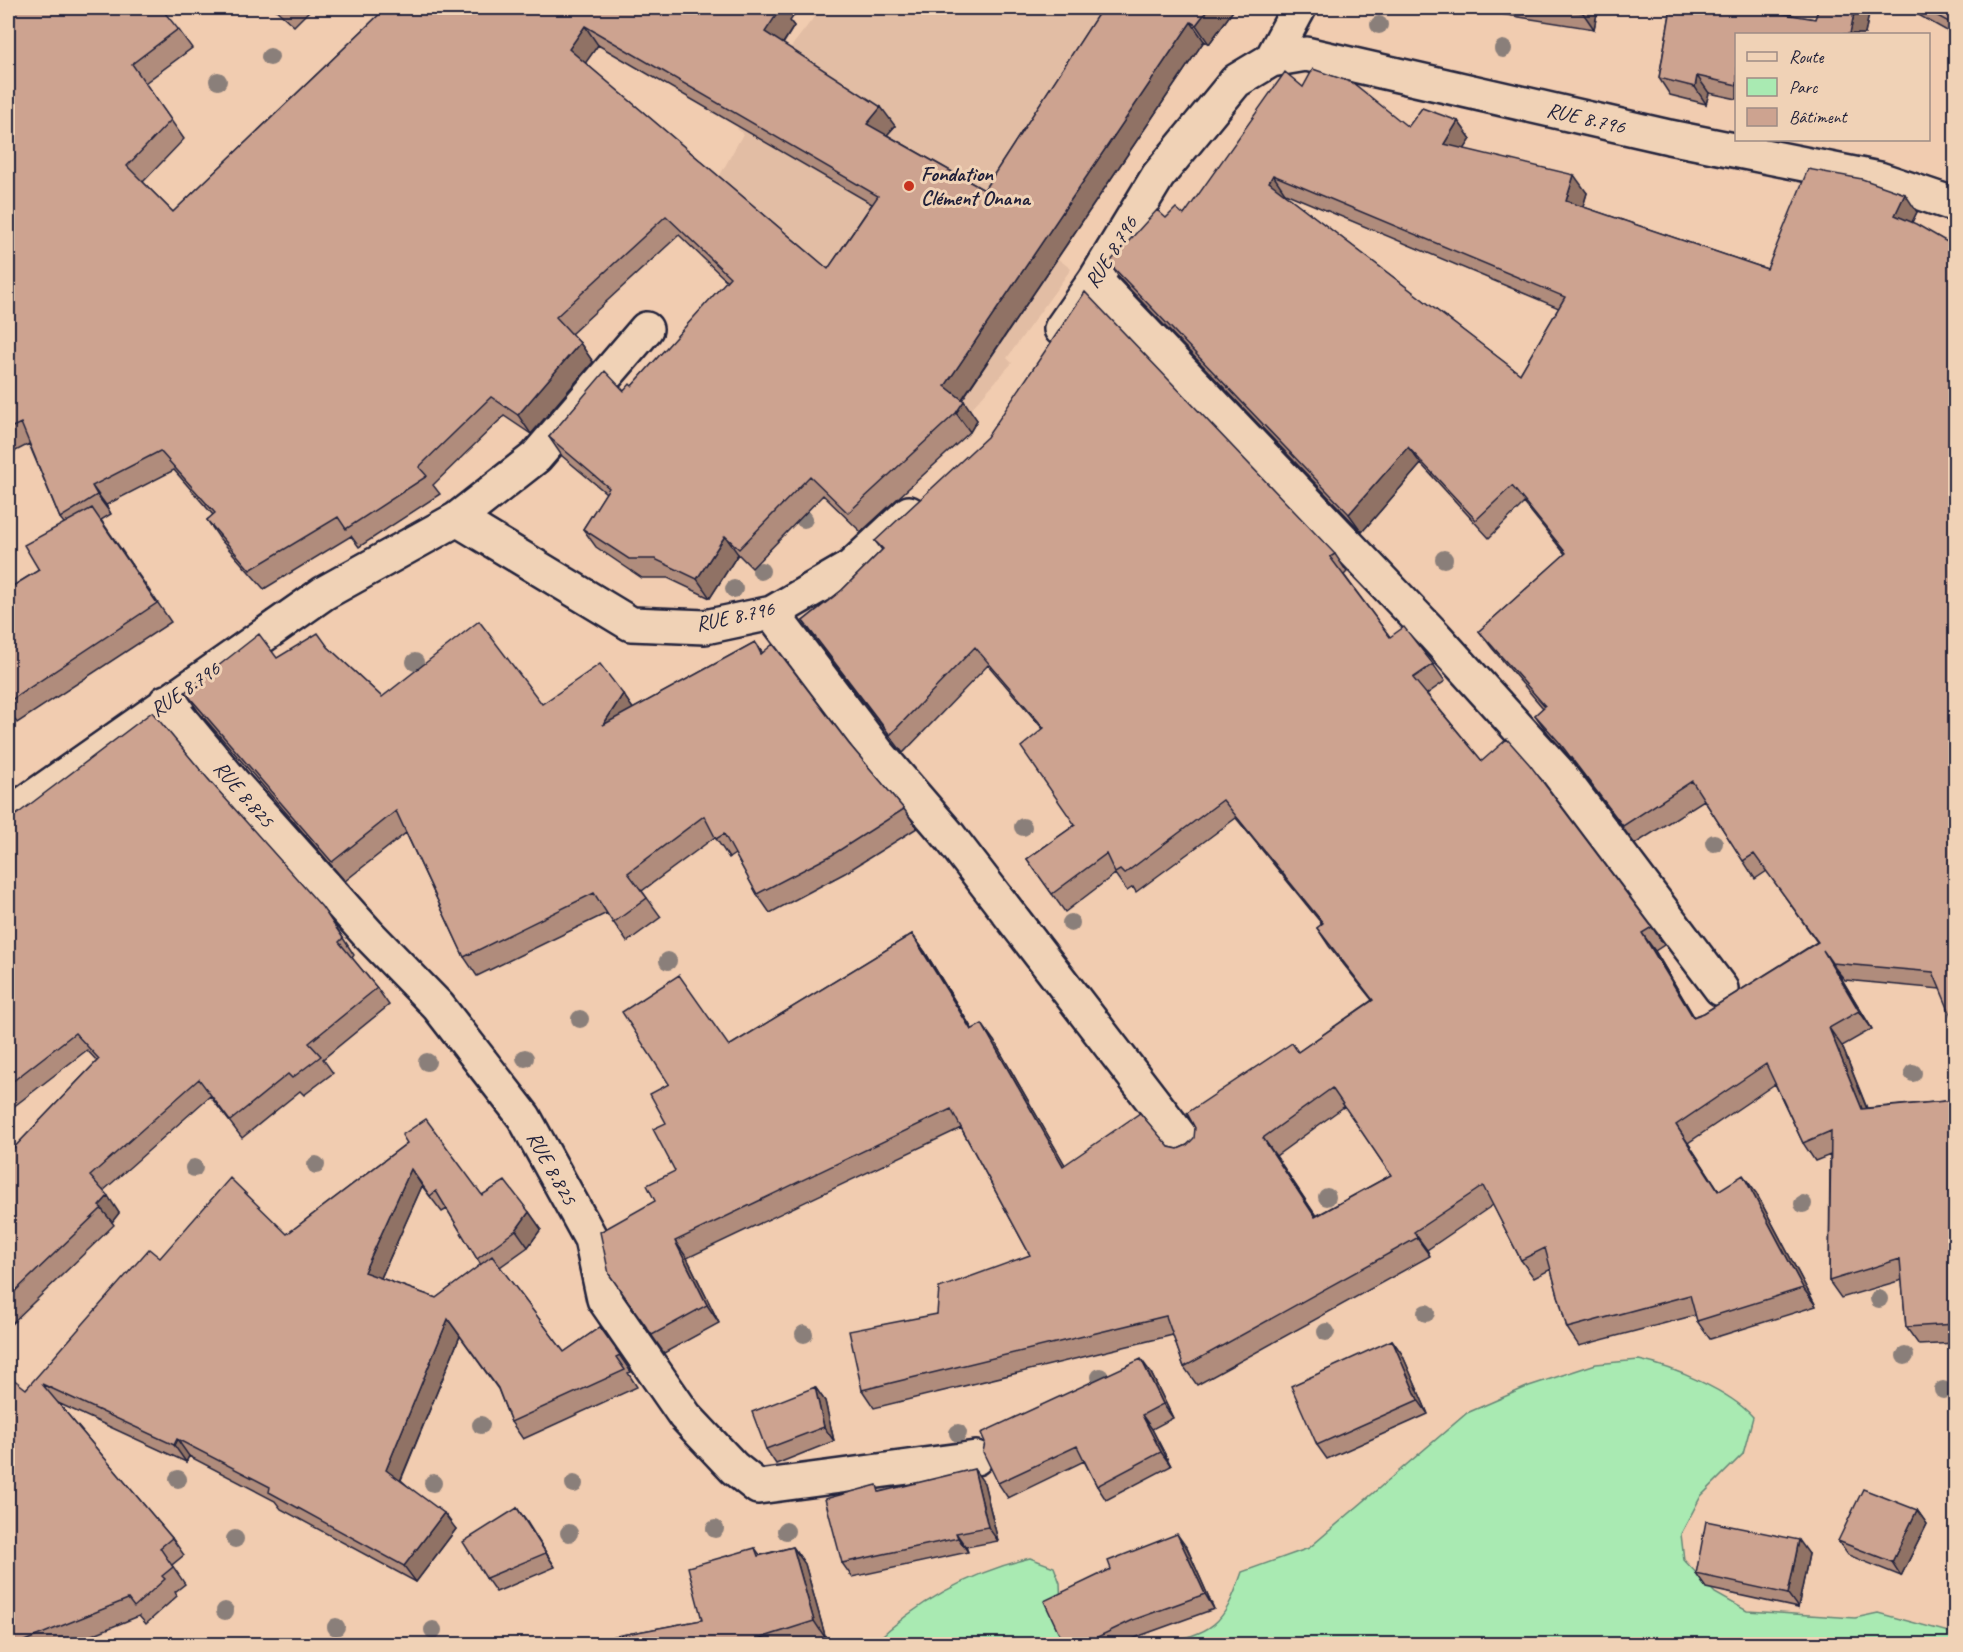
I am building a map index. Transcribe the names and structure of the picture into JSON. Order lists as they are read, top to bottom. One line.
{"streets":{"street":["RUE 8.796","RUE 8.825"]},"crossings":[["RUE 8.796","RUE 8.825"]],"places":["Fondation Clément Onana"],"legend":["Route","Parc","Bâtiment"]}
